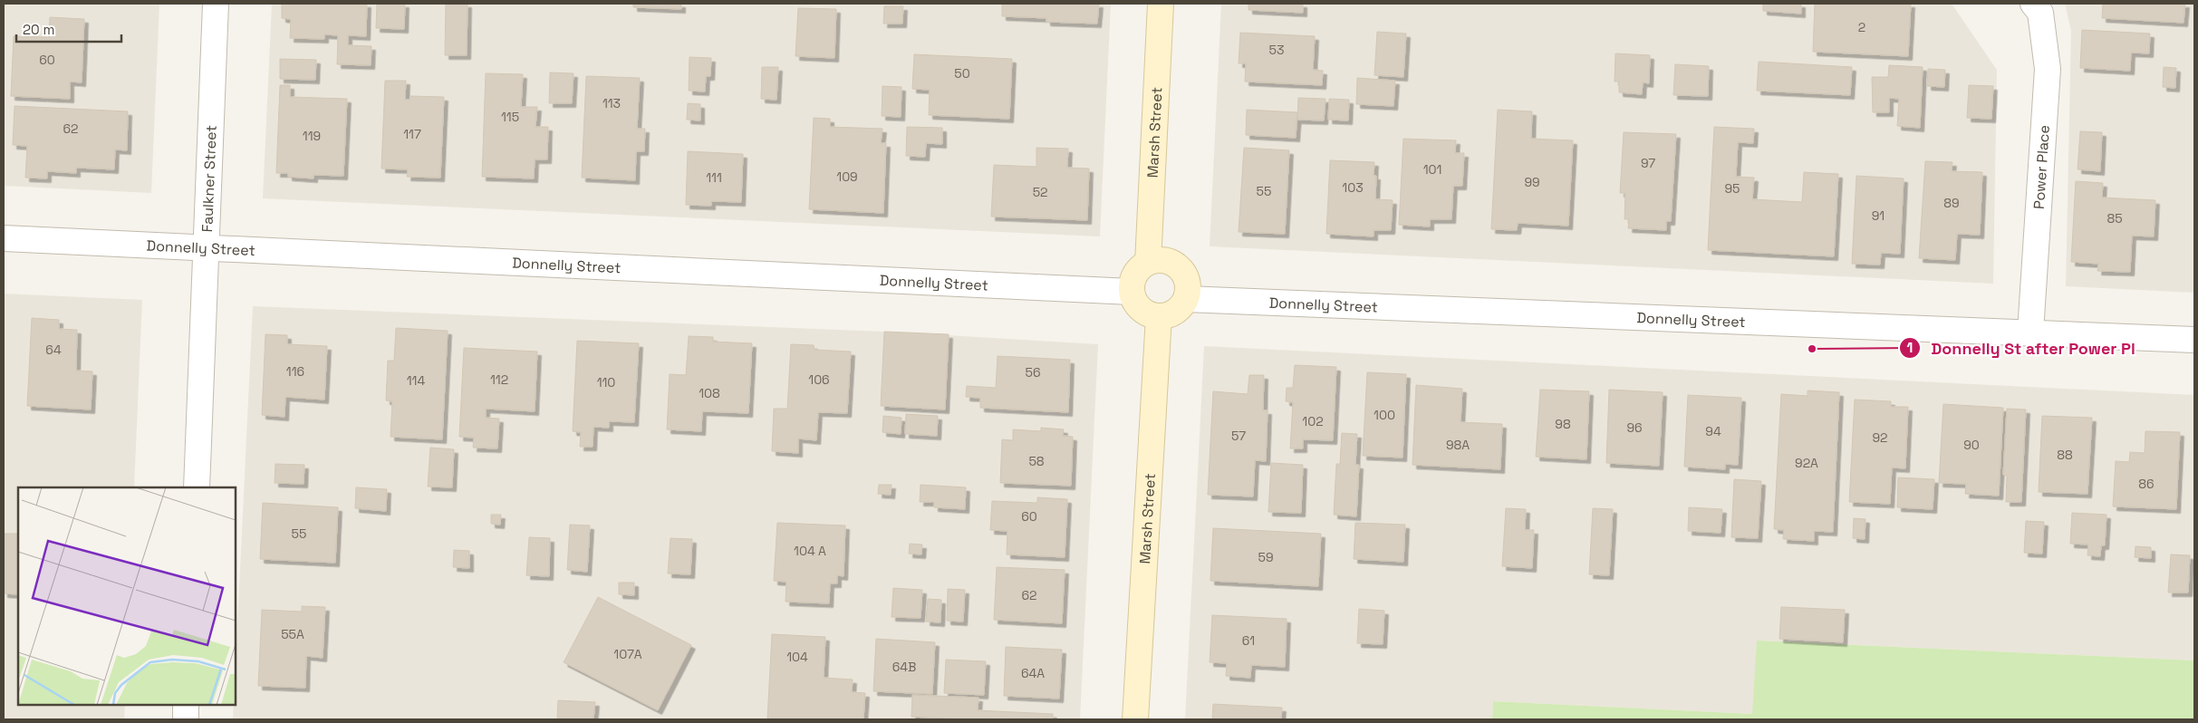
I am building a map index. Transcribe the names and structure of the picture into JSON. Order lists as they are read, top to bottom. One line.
{"streets":{"main road":["Marsh Street"],"street":["Power Place","Faulkner Street","Donnelly Street"]},"crossings":[["Marsh Street","Donnelly Street"],["Power Place","Donnelly Street"],["Faulkner Street","Donnelly Street"]],"places":["Donnelly St after Power Pl"],"house_numbers":["2","53","60","50","113","115","62","117","119","97","101","109","111","99","103","95","55","52","89","91","85","64","116","56","112","106","114","110","108","100","102","98","96","94","57","92","98A","90","88","58","92A","86","60","55","104 A","59","62","55A","61","107A","104","64B","64A"],"scale_bar":"20 m"}
